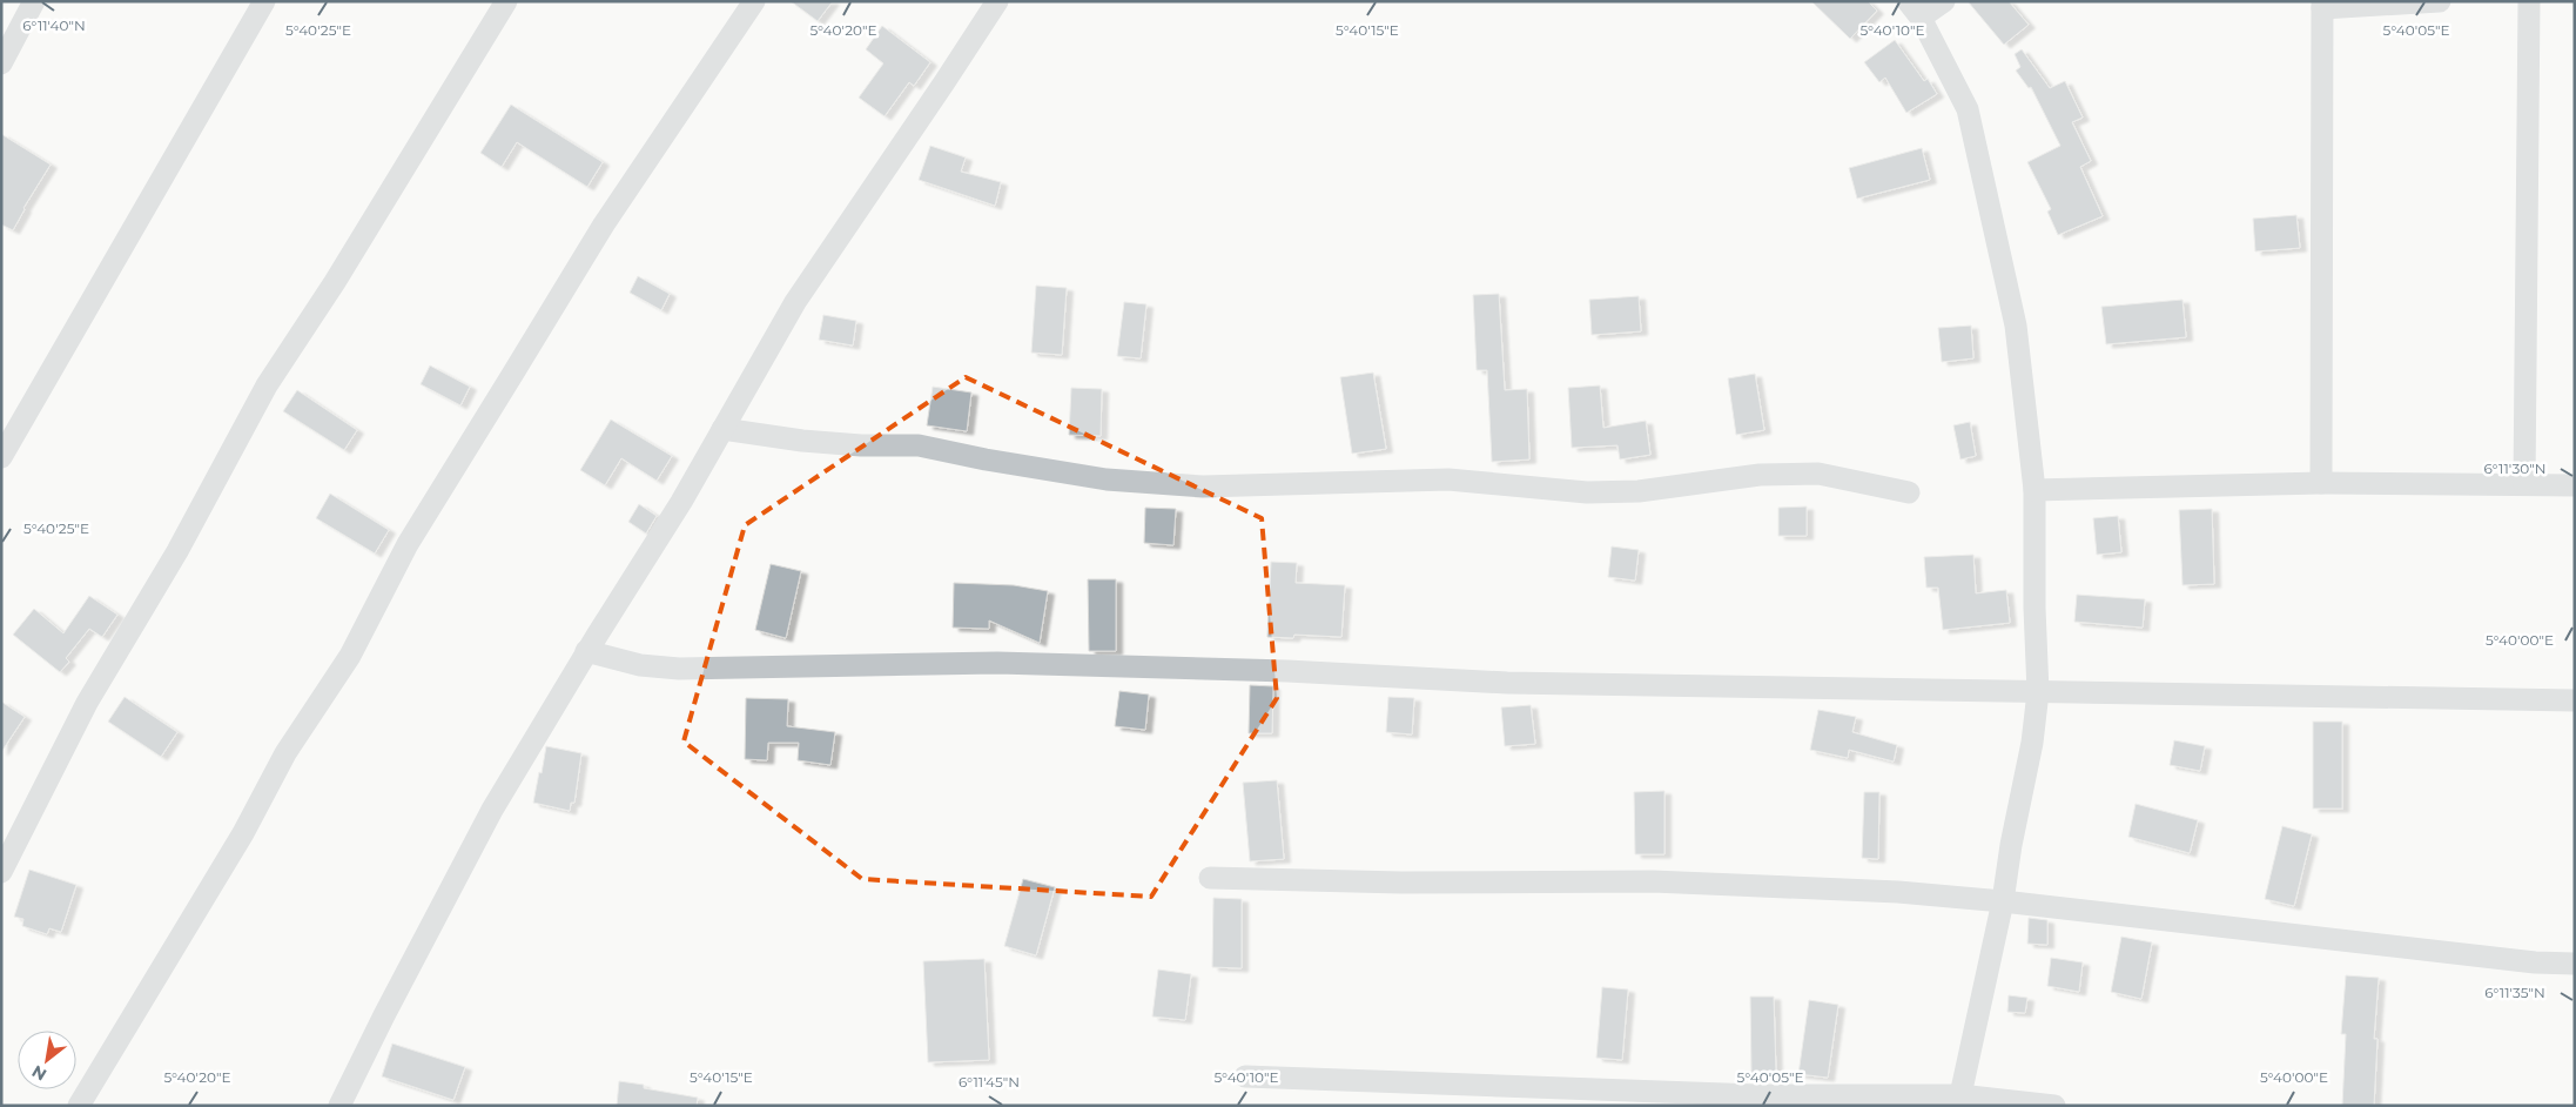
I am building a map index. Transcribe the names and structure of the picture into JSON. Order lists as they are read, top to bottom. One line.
{"north":"bottom left","coordinates":["6°11'40\"N","5°40'20\"E","5°40'15\"E","5°40'10\"E","5°40'05\"E","5°40'25\"E","6°11'30\"N","5°40'00\"E","6°11'35\"N","6°11'45\"N"]}
